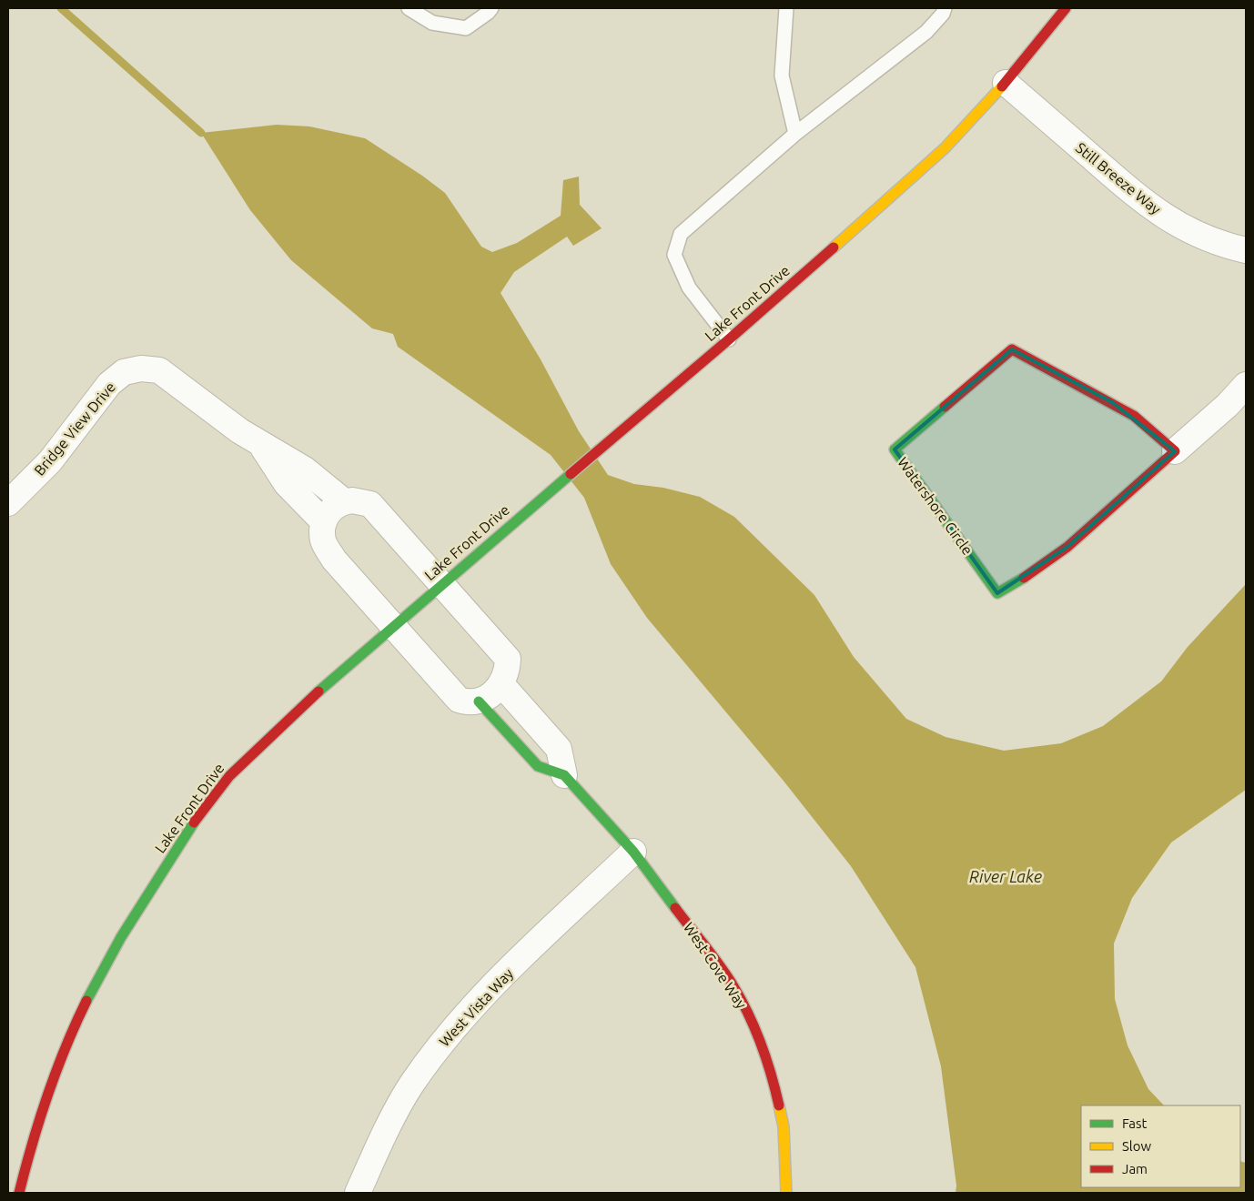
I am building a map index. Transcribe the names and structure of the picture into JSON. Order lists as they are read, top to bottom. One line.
{"streets":{"street":["Still Breeze Way","Lake Front Drive","Bridge View Drive","Watershore Circle","West Cove Way","West Vista Way"]},"crossings":[["Still Breeze Way","Lake Front Drive"],["West Cove Way","West Vista Way"]],"water":["River Lake"],"legend":["Fast","Slow","Jam"]}
